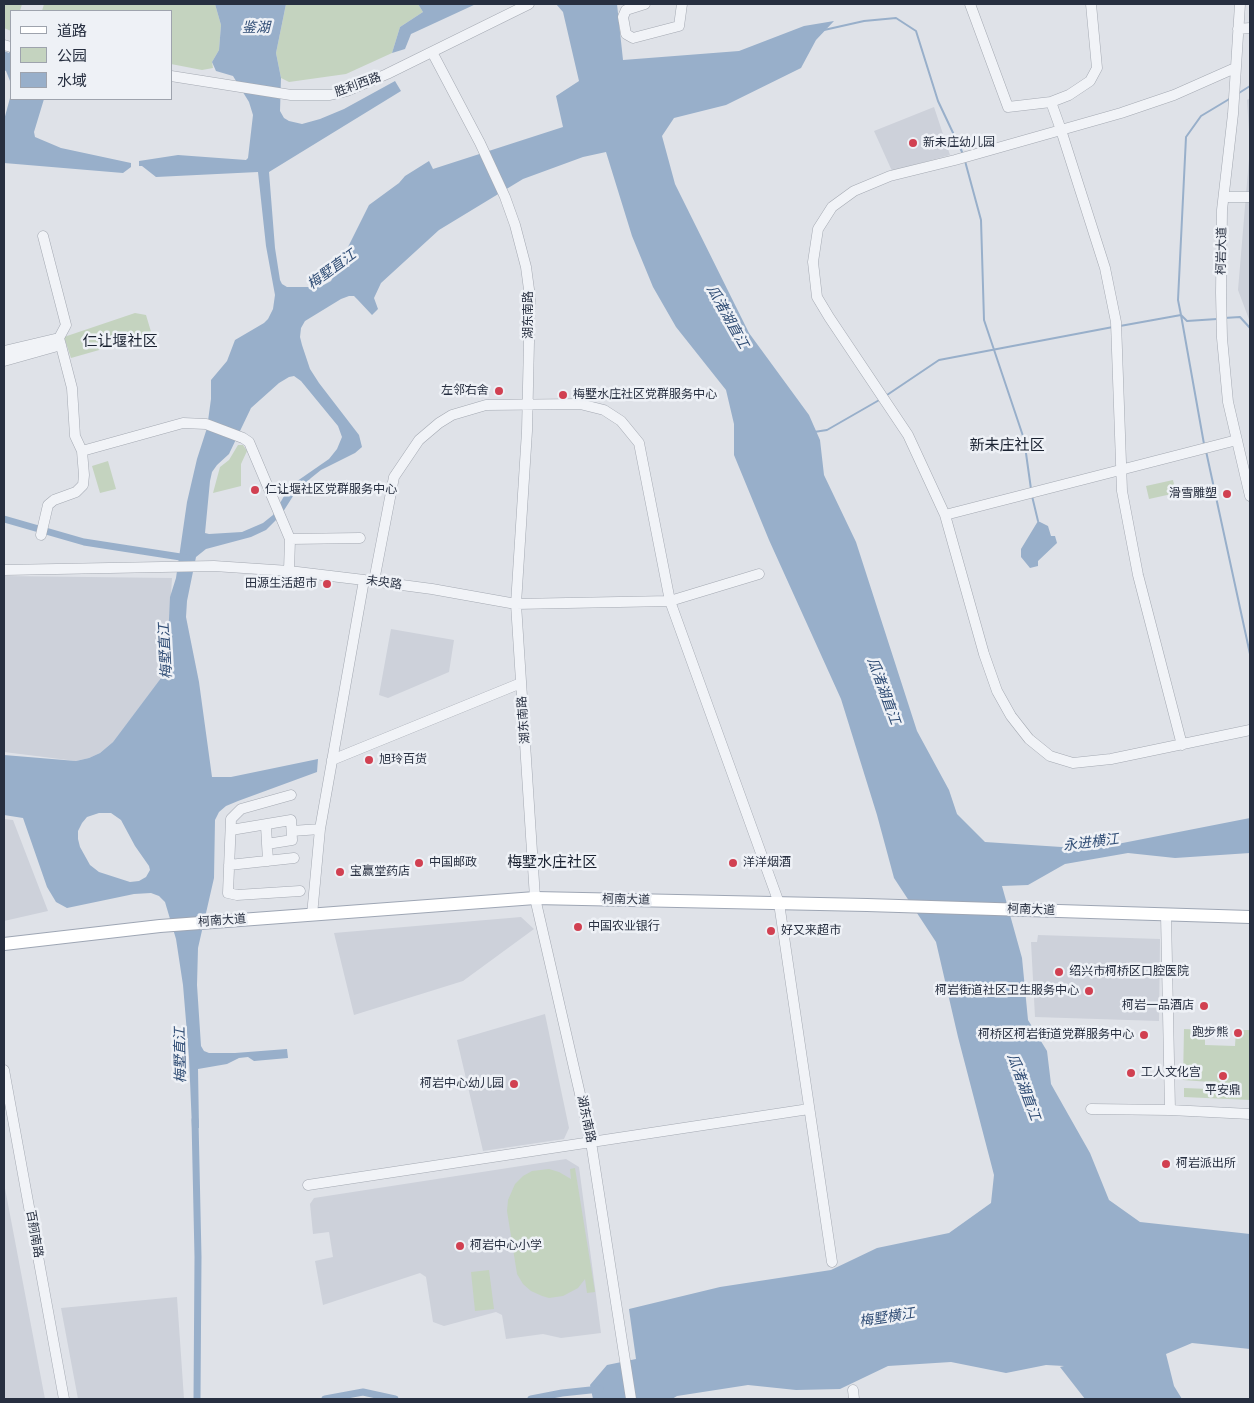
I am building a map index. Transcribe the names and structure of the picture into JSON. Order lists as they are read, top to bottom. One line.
{"streets":{"main road":["柯南大道"],"street":["胜利西路","柯岩大道","湖东南路","未央路","百舸南路"]},"crossings":[["胜利西路","湖东南路"],["湖东南路","未央路"],["湖东南路","柯南大道"]],"districts":["仁让堰社区","新未庄社区","梅墅水庄社区"],"water":["鉴湖","梅墅直江","瓜渚湖直江","永进横江","梅墅横江"],"places":["新未庄幼儿园","左邻˙右舍","梅墅水庄社区党群服务中心","仁让堰社区党群服务中心","滑雪雕塑","田源生活超市","旭玲百货","中国邮政","洋洋烟酒","宝赢堂药店","中国农业银行","好又来超市","绍兴市柯桥区口腔医院","柯岩街道社区卫生服务中心","柯岩一品酒店","跑步熊","柯桥区柯岩街道党群服务中心","工人文化宫","平安鼎","柯岩中心幼儿园","柯岩派出所","柯岩中心小学"],"legend":["道路","公园","水域"]}
